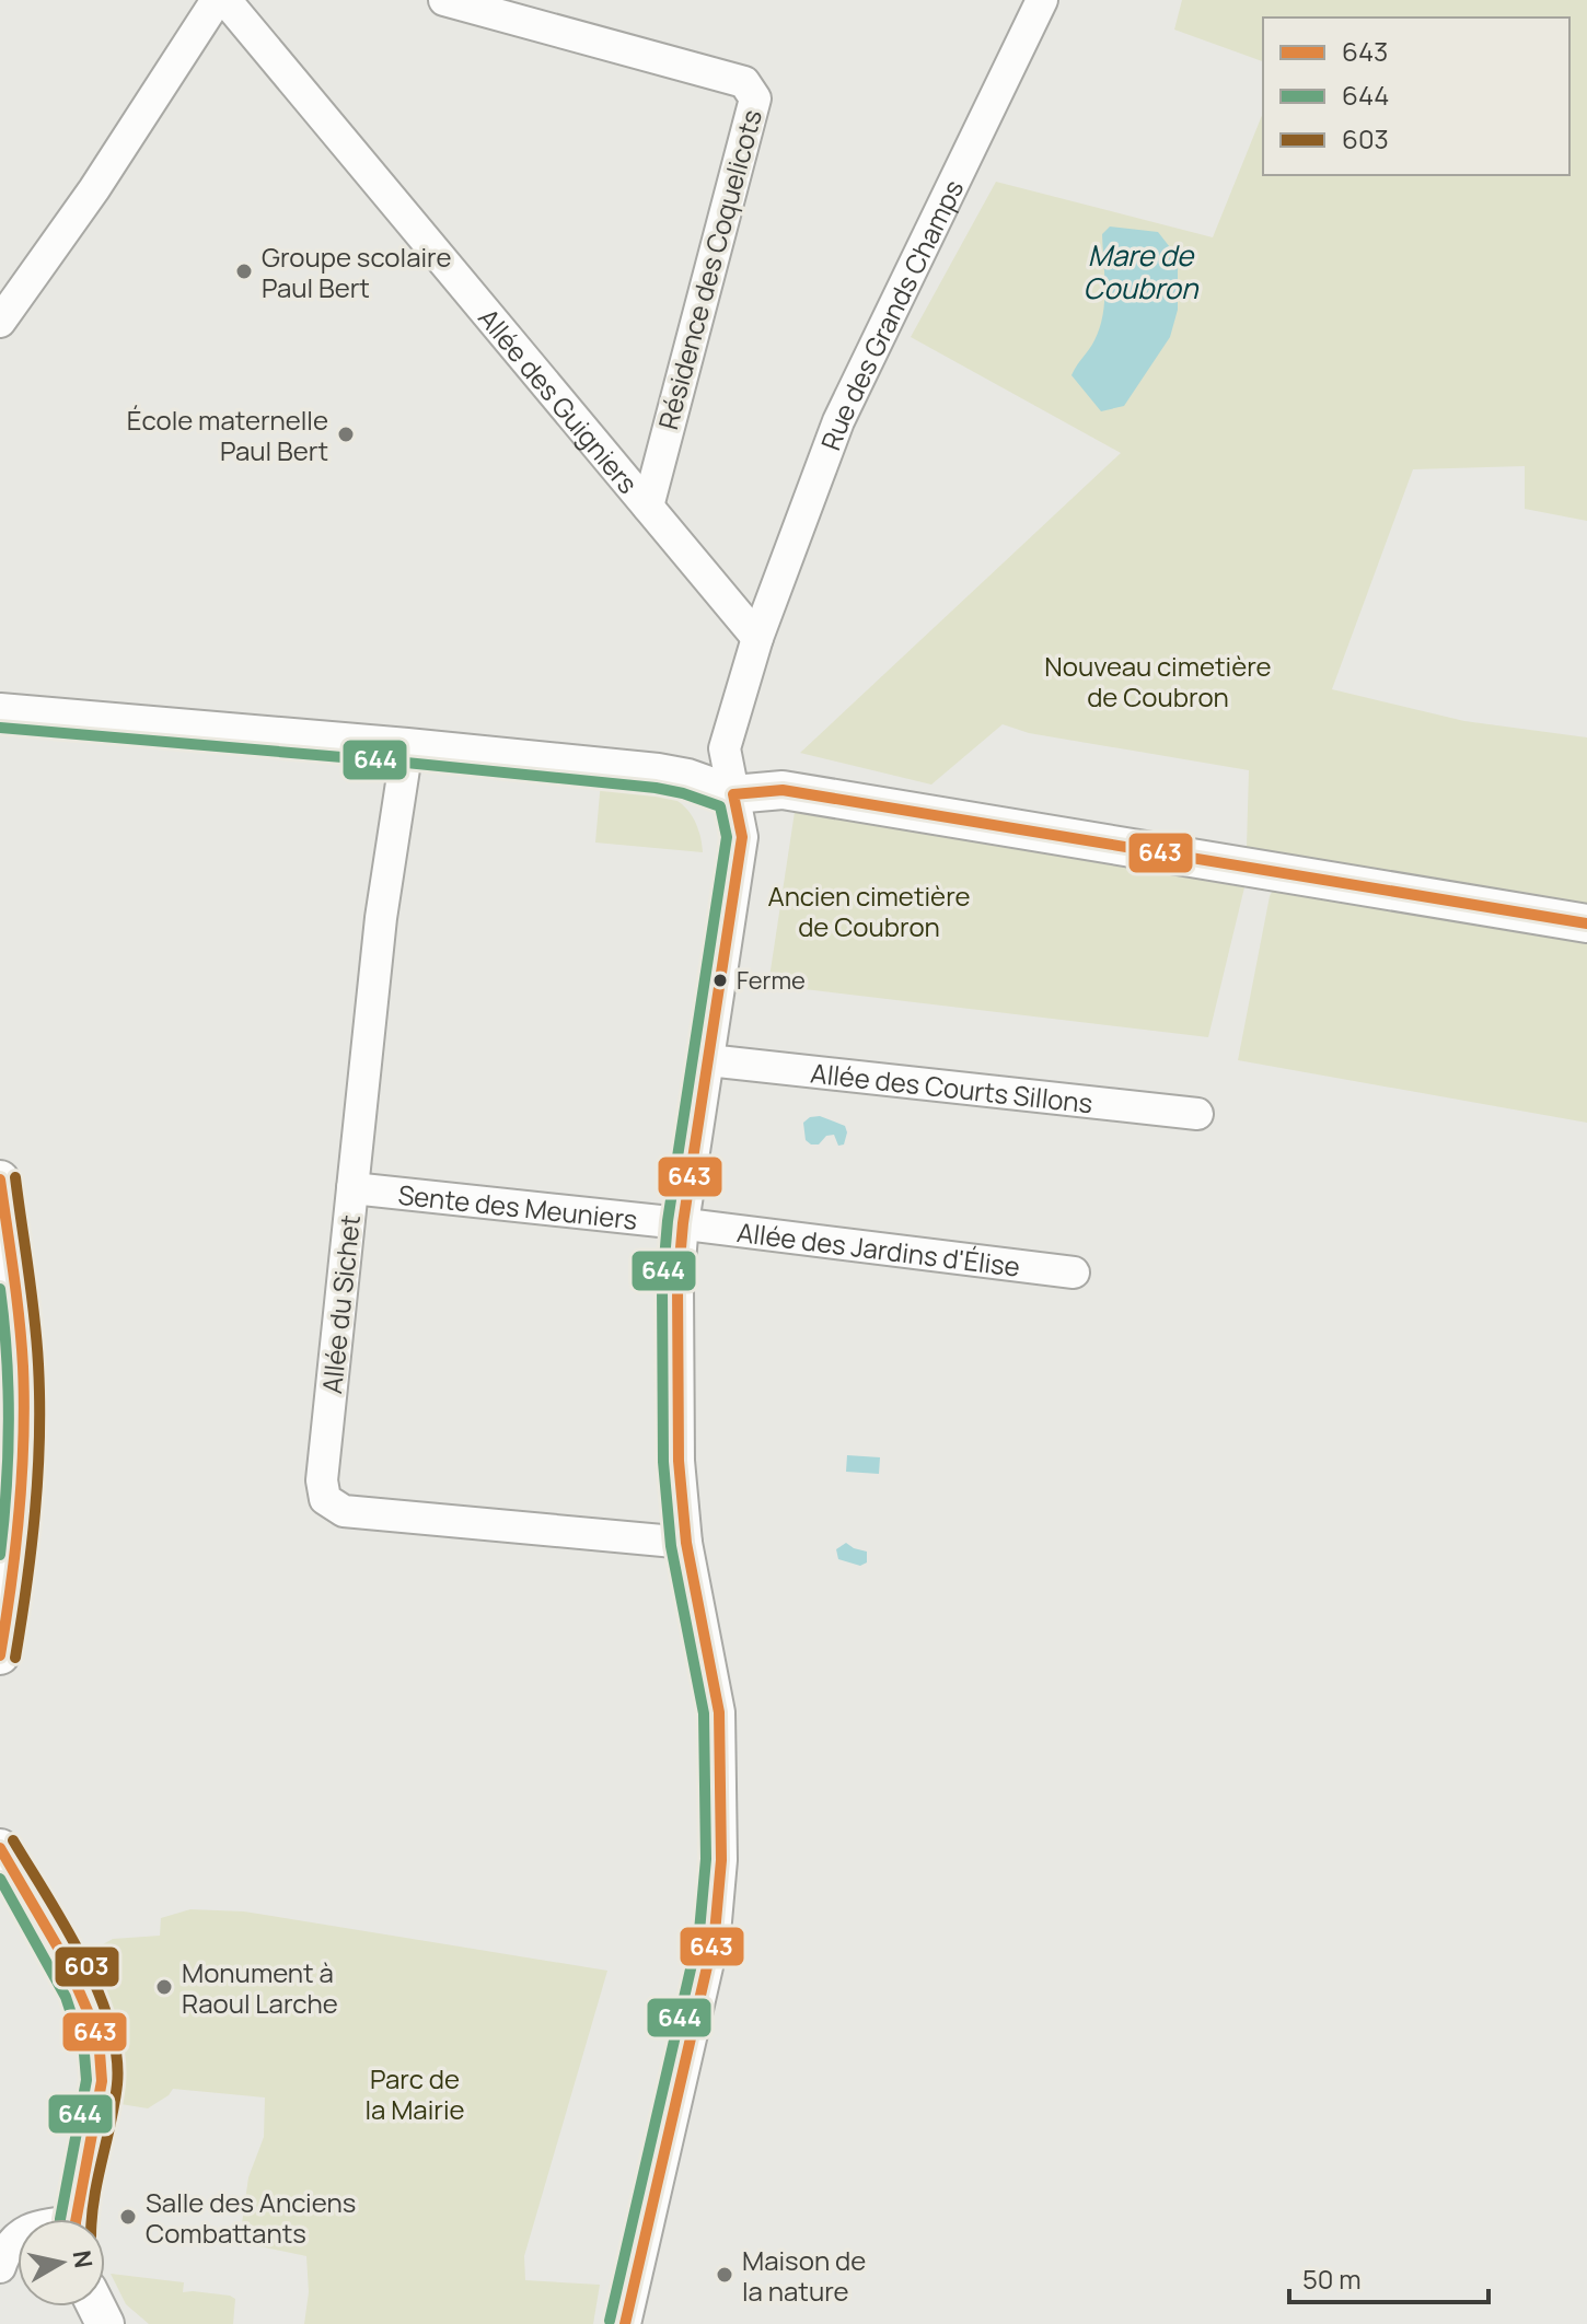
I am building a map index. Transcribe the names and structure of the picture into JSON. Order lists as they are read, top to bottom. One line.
{"streets":{"street":["Résidence des Coquelicots","Rue des Grands Champs","Allée des Guigniers","Allée des Courts Sillons","Sente des Meuniers","Allée des Jardins d'Élise","Allée du Sichet"]},"crossings":[["Résidence des Coquelicots","Allée des Guigniers"],["Rue des Grands Champs","Allée des Guigniers"],["Rue des Grands Champs","Allée des Courts Sillons"],["Rue des Grands Champs","Sente des Meuniers"],["Rue des Grands Champs","Allée des Jardins d'Élise"],["Rue des Grands Champs","Allée du Sichet"],["Sente des Meuniers","Allée des Jardins d'Élise"],["Sente des Meuniers","Allée du Sichet"]],"water":["Mare de Coubron"],"parks":["Nouveau cimetière de Coubron","Ancien cimetière de Coubron","Parc de la Mairie"],"places":["Groupe scolaire Paul Bert","École maternelle Paul Bert","Ferme","Monument à Raoul Larche","Salle des Anciens Combattants","Maison de la nature"],"lines":["transit line 644","transit line 643","transit line 603"],"legend":["643","644","603"],"scale_bar":"50 m","north":"right"}
